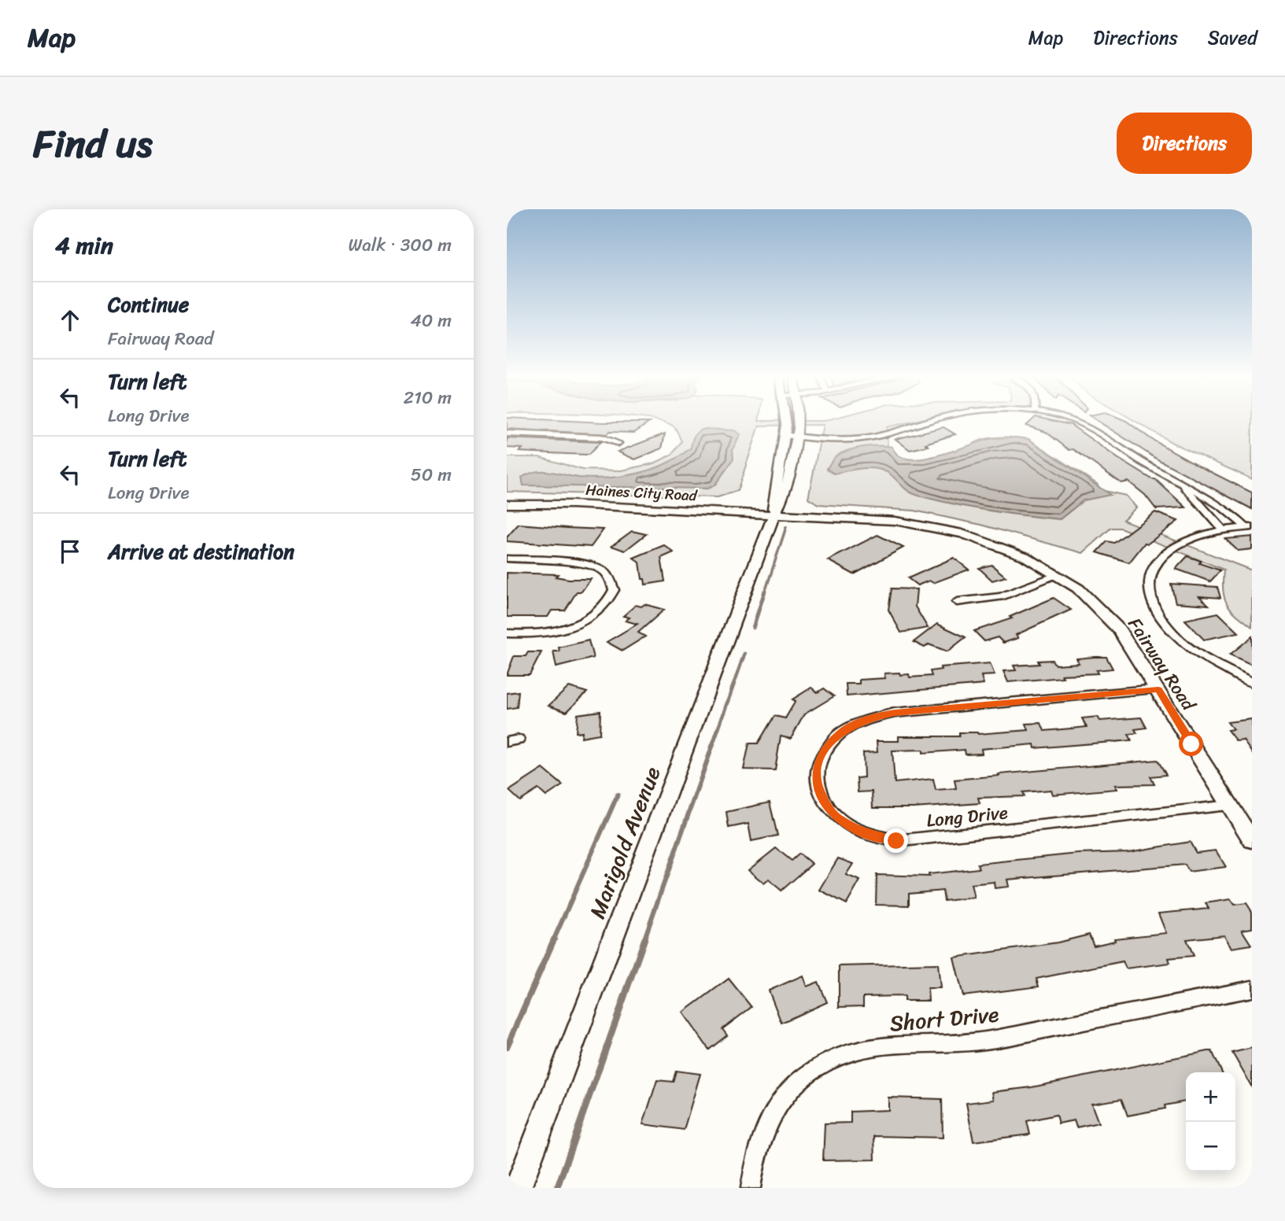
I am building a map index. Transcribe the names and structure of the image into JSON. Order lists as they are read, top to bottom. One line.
{"streets":{"main road":["Haines City Road","Fairway Road","Marigold Avenue"],"street":["Long Drive","Short Drive"]},"crossings":[["Haines City Road","Fairway Road"],["Haines City Road","Marigold Avenue"],["Fairway Road","Long Drive"],["Fairway Road","Marigold Avenue"]],"page":{"header":"Map","nav":["Map","Directions","Saved"],"title":"Find us","buttons":"Directions","heading":["4 min","Walk · 300 m"],"list":[["Continue","Fairway Road","40 m"],["Turn left","Long Drive","210 m"],["Turn left","Long Drive","50 m"],"Arrive at destination"],"map_buttons":["+","−"]}}
